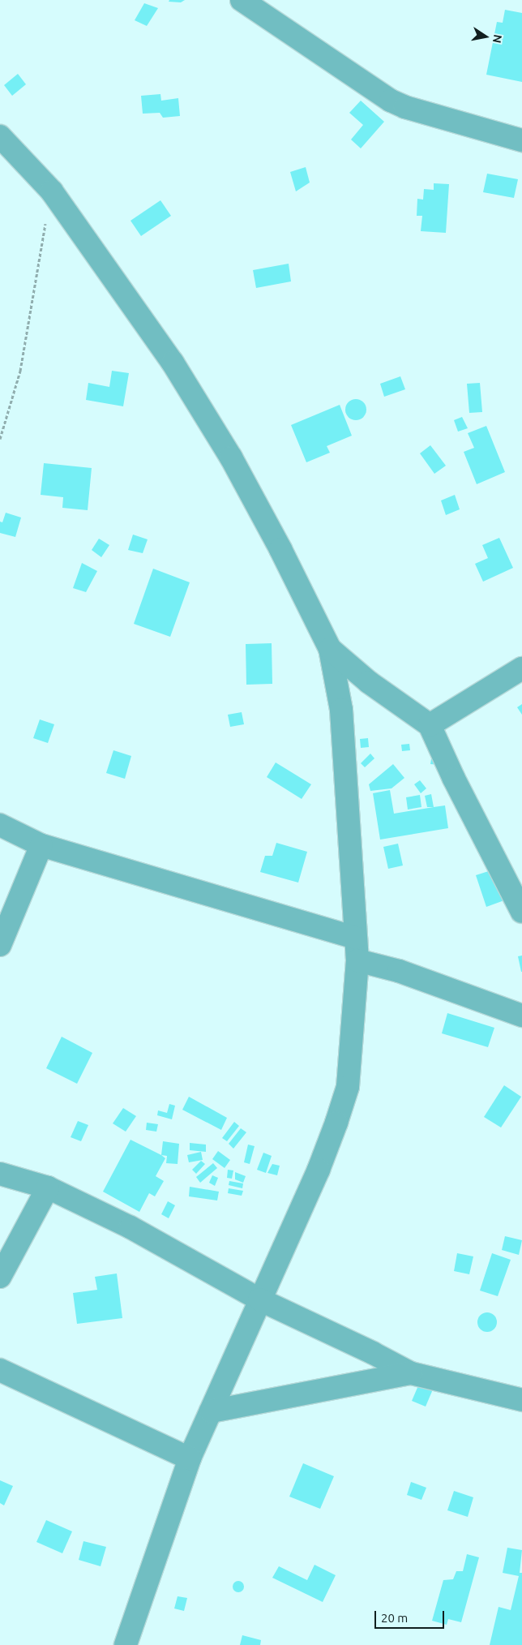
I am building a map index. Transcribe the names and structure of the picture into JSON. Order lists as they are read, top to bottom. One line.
{"scale_bar":"20 m","north":"right"}
